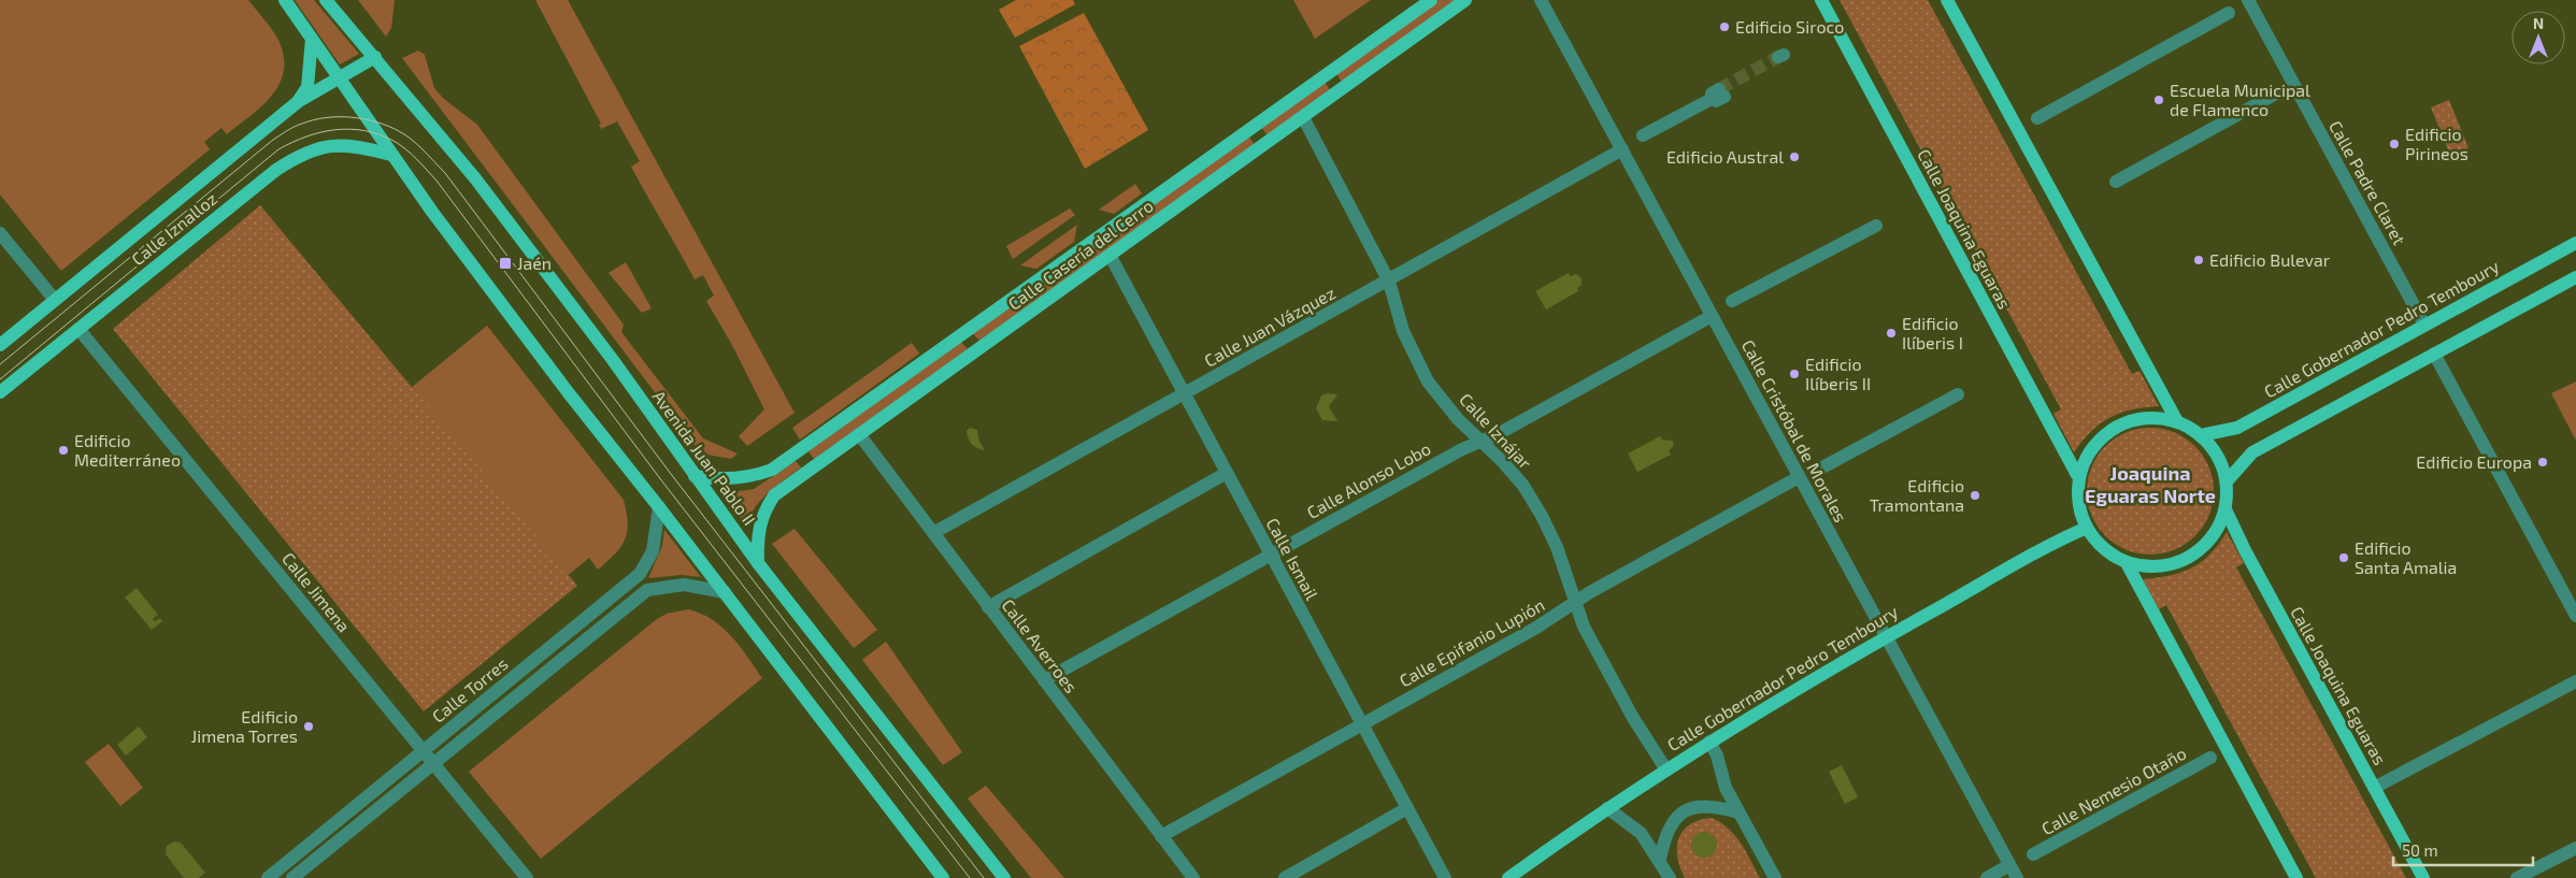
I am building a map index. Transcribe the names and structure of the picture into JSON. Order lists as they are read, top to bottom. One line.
{"streets":{"main road":["Calle Iznalloz","Calle Joaquina Eguaras","Calle Casería del Cerro","Calle Gobernador Pedro Temboury","Avenida Juan Pablo II"],"street":["Calle Padre Claret","Calle Juan Vázquez","Calle Iznájar","Calle Cristóbal de Morales","Calle Alonso Lobo","Calle Ismail","Calle Jimena","Calle Epifanio Lupión","Calle Averroes","Calle Torres","Calle Nemesio Otaño"]},"crossings":[["Calle Padre Claret","Calle Gobernador Pedro Temboury"],["Calle Iznalloz","Calle Jimena"],["Calle Joaquina Eguaras","Calle Gobernador Pedro Temboury"],["Calle Casería del Cerro","Calle Iznájar"],["Calle Casería del Cerro","Avenida Juan Pablo II"],["Calle Casería del Cerro","Calle Ismail"],["Calle Casería del Cerro","Calle Averroes"],["Calle Juan Vázquez","Calle Iznájar"],["Calle Juan Vázquez","Calle Cristóbal de Morales"],["Calle Juan Vázquez","Calle Ismail"],["Calle Juan Vázquez","Calle Averroes"],["Calle Gobernador Pedro Temboury","Calle Iznájar"],["Calle Gobernador Pedro Temboury","Calle Cristóbal de Morales"],["Calle Iznájar","Calle Alonso Lobo"],["Calle Iznájar","Calle Epifanio Lupión"],["Calle Cristóbal de Morales","Calle Alonso Lobo"],["Calle Cristóbal de Morales","Calle Epifanio Lupión"],["Calle Alonso Lobo","Calle Ismail"],["Calle Alonso Lobo","Calle Averroes"],["Calle Ismail","Calle Epifanio Lupión"],["Calle Jimena","Calle Torres"],["Calle Epifanio Lupión","Calle Averroes"]],"districts":["Joaquina Eguaras Norte"],"places":{"other":["Edificio Siroco","Escuela Municipal de Flamenco","Edificio Pirineos","Edificio Austral","Edificio Bulevar","Edificio Ilíberis I","Edificio Ilíberis II","Edificio Mediterráneo","Edificio Europa","Edificio Tramontana","Edificio Santa Amalia","Edificio Jimena Torres"],"transit":["Jaén"]},"scale_bar":"50 m","north":"top"}
